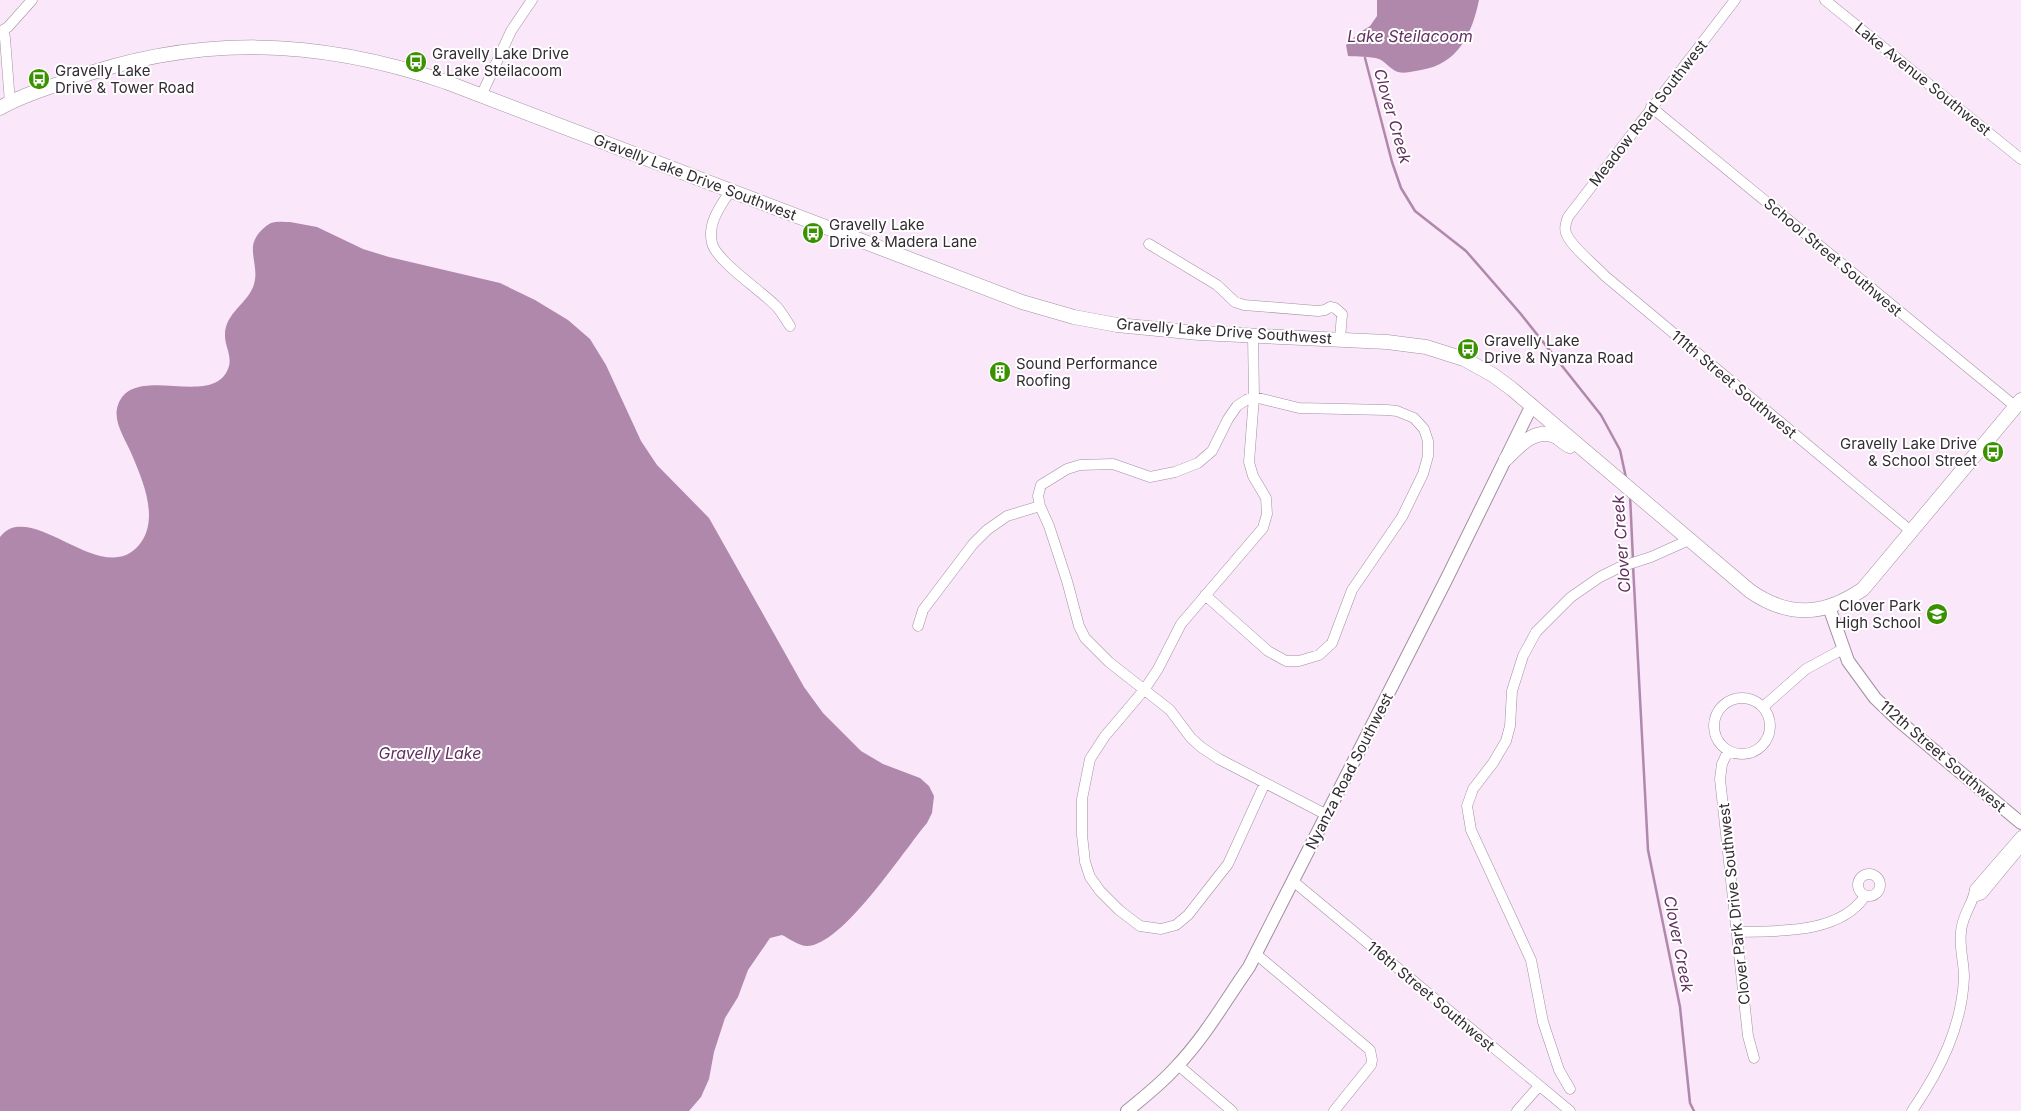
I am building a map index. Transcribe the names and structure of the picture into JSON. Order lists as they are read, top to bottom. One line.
{"streets":{"main road":["Gravelly Lake Drive Southwest"],"street":["Lake Avenue Southwest","Meadow Road Southwest","School Street Southwest","111th Street Southwest","112th Street Southwest","Nyanza Road Southwest","Clover Park Drive Southwest","116th Street Southwest"]},"crossings":[["Meadow Road Southwest","School Street Southwest"],["Meadow Road Southwest","111th Street Southwest"],["Gravelly Lake Drive Southwest","School Street Southwest"],["Gravelly Lake Drive Southwest","111th Street Southwest"],["Gravelly Lake Drive Southwest","112th Street Southwest"],["Gravelly Lake Drive Southwest","Nyanza Road Southwest"],["Nyanza Road Southwest","116th Street Southwest"]],"water":["Lake Steilacoom","Clover Creek","Gravelly Lake"],"places":{"bus stop":["Gravelly Lake Drive & Lake Steilacoom","Gravelly Lake Drive & Tower Road","Gravelly Lake Drive & Madera Lane","Gravelly Lake Drive & Nyanza Road","Gravelly Lake Drive & School Street"],"building":["Sound Performance Roofing"],"school or university":["Clover Park High School"]}}
